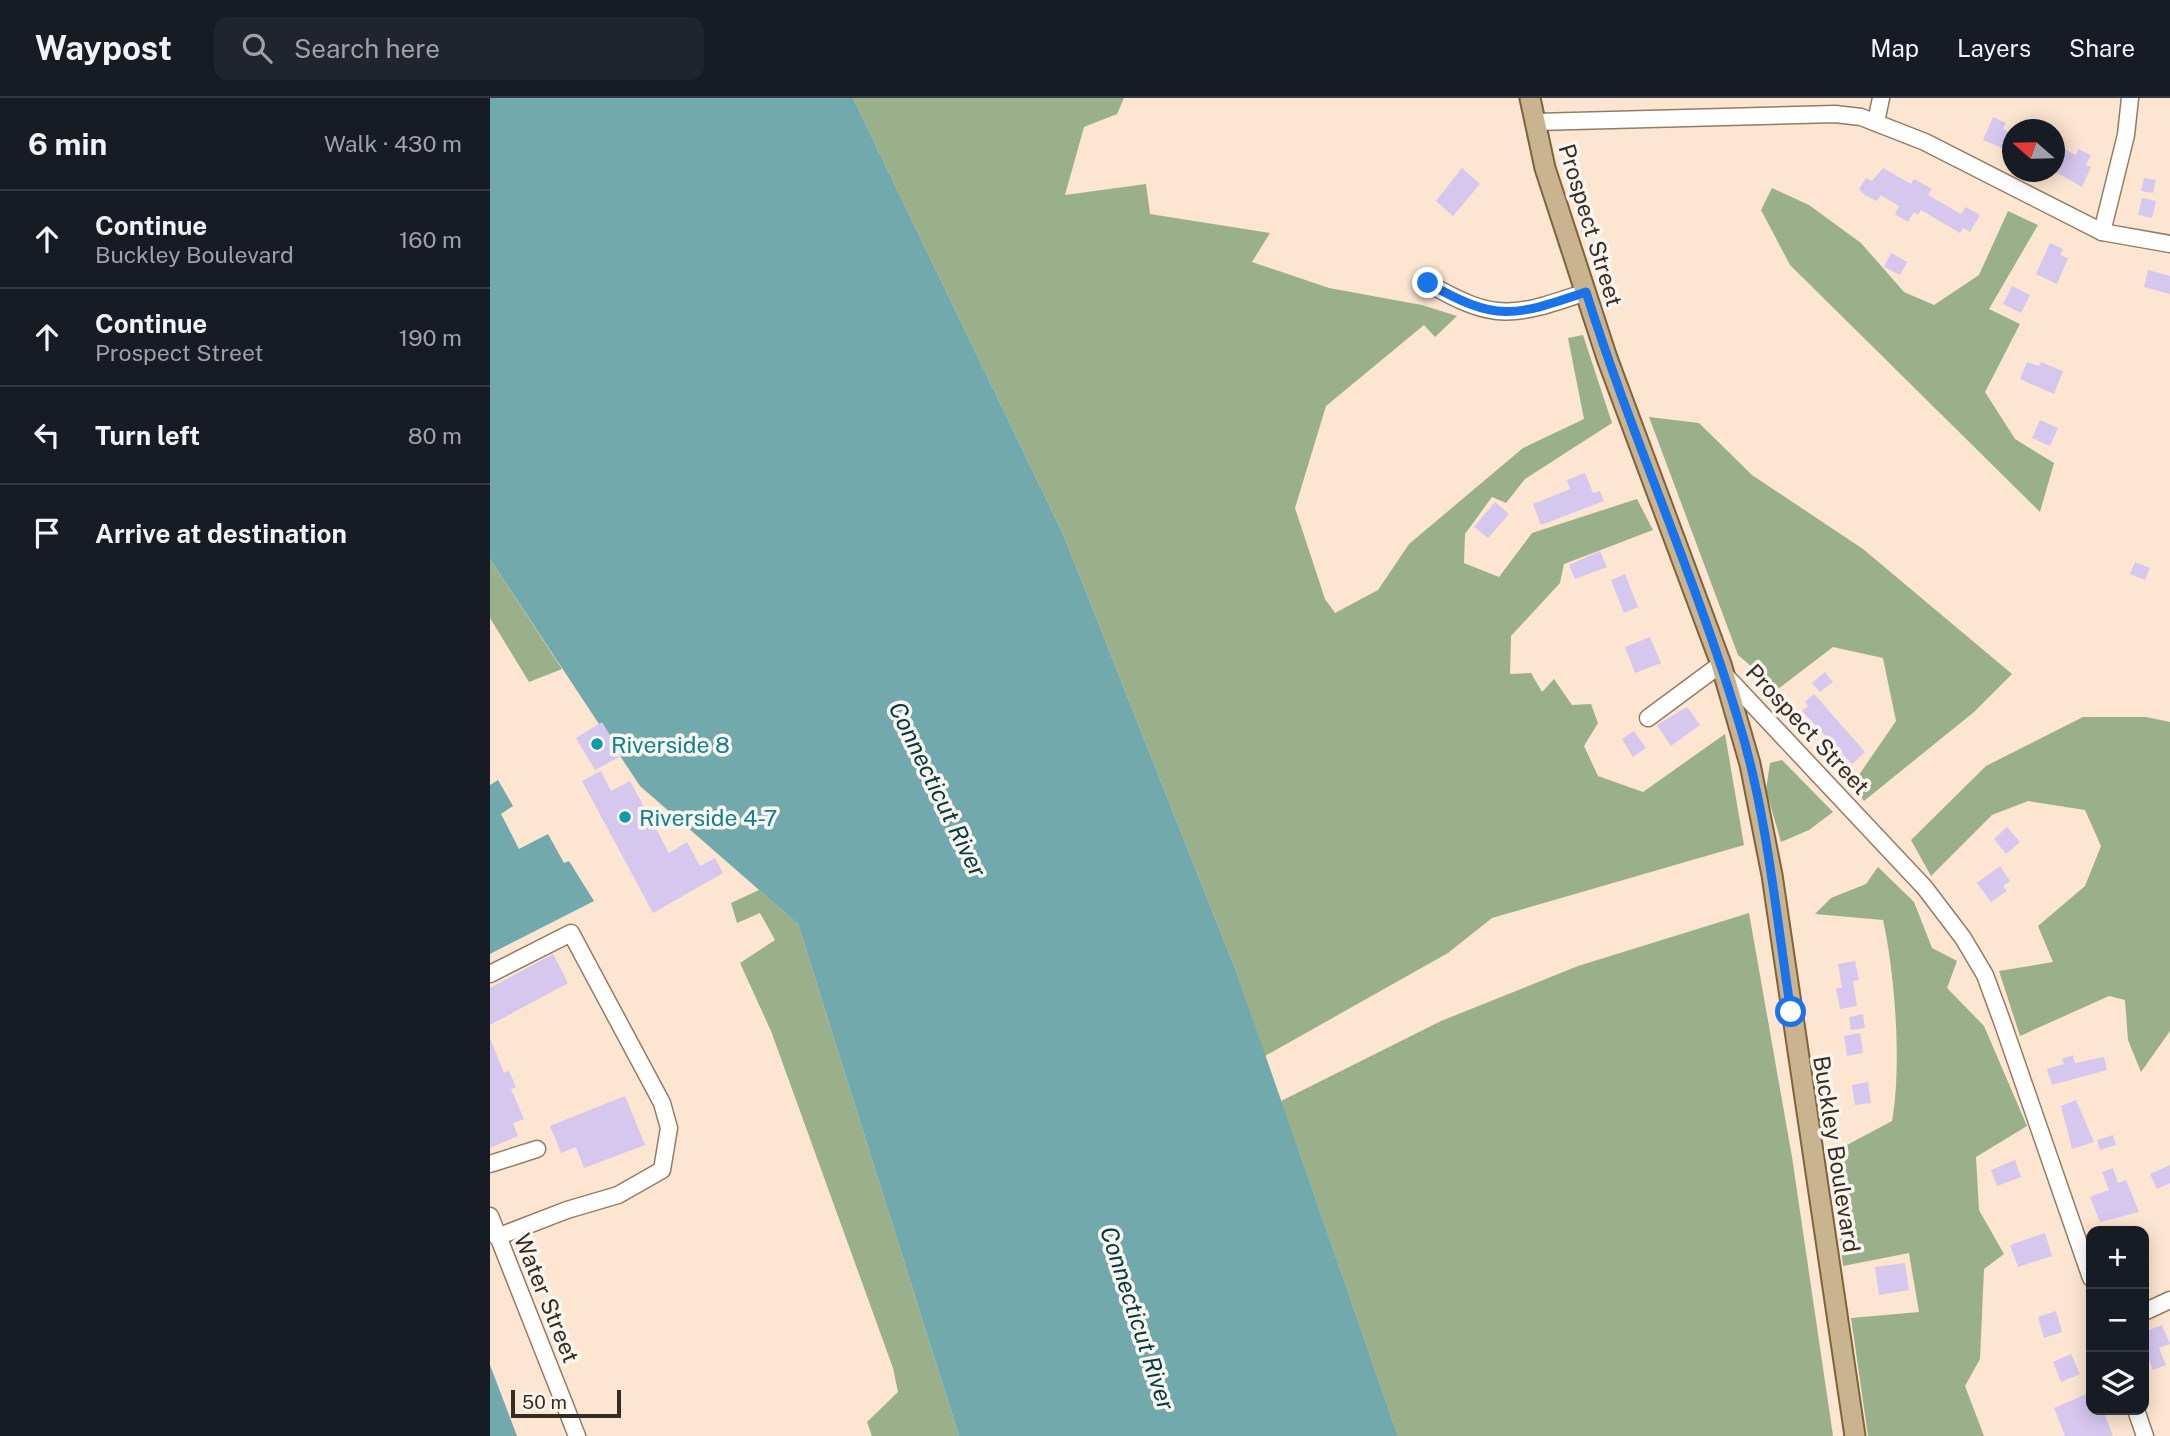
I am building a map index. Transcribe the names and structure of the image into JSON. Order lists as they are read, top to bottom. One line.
{"streets":{"main road":["Prospect Street","Buckley Boulevard"],"street":["Water Street"]},"crossings":[["Prospect Street","Buckley Boulevard"]],"water":["Connecticut River"],"places":["Riverside 8","Riverside 4-7"],"scale_bar":"50 m","north":"left","page":{"header":"Waypost","search":"Search here","nav":["Map","Layers","Share"],"heading":["6 min","Walk · 430 m"],"list":[["Continue","Buckley Boulevard","160 m"],["Continue","Prospect Street","190 m"],["Turn left","80 m"],"Arrive at destination"],"map_buttons":["+","−"],"scale":"50 m"}}
